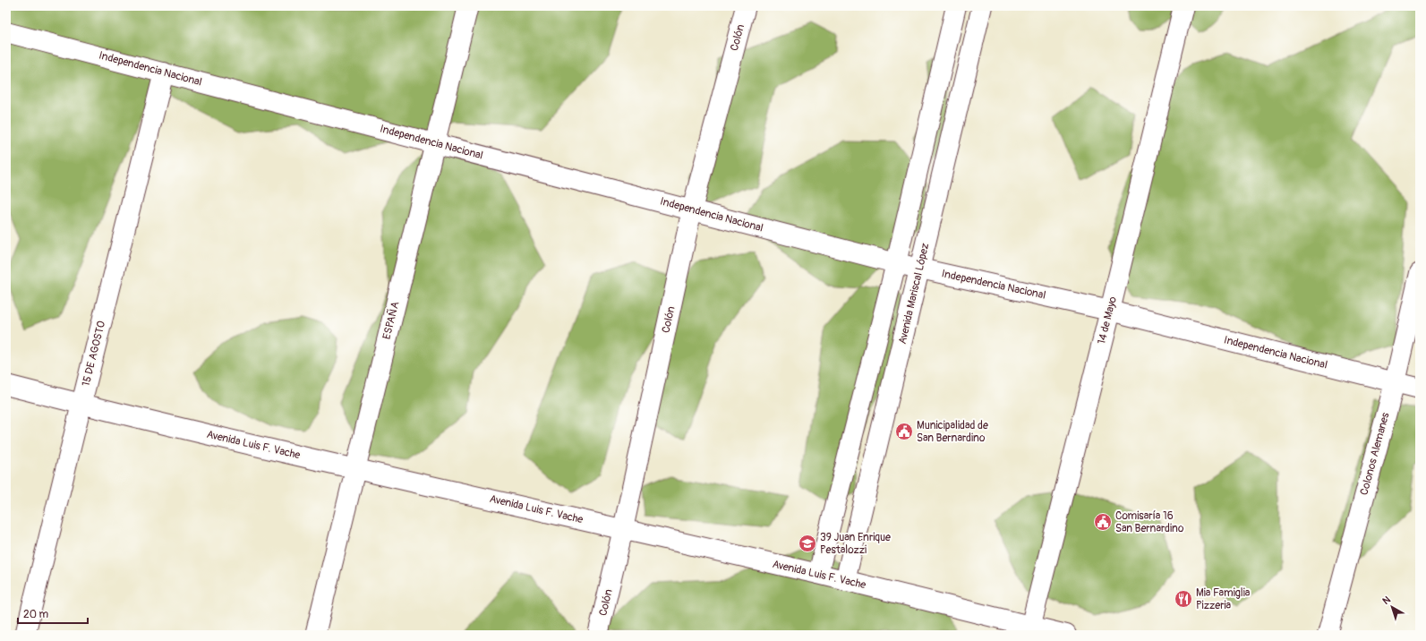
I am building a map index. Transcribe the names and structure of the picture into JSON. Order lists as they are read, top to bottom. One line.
{"streets":{"street":["Colón","Independencia Nacional","Avenida Mariscal López","ESPAÑA","14 de Mayo","15 DE AGOSTO","Avenida Luis F. Vache","Colonos Alemanes"]},"crossings":[["Colón","Independencia Nacional"],["Colón","Avenida Luis F. Vache"],["Independencia Nacional","Avenida Mariscal López"],["Independencia Nacional","ESPAÑA"],["Independencia Nacional","14 de Mayo"],["Independencia Nacional","15 DE AGOSTO"],["Independencia Nacional","Colonos Alemanes"],["Avenida Mariscal López","Avenida Luis F. Vache"],["ESPAÑA","Avenida Luis F. Vache"],["14 de Mayo","Avenida Luis F. Vache"],["15 DE AGOSTO","Avenida Luis F. Vache"]],"places":{"public building":["Municipalidad de San Bernardino","Comisaría 16 San Bernardino"],"school or university":["39 Juan Enrique Pestalozzi"],"restaurant":["Mia Famiglia Pizzeria"]},"scale_bar":"20 m","north":"top left"}
